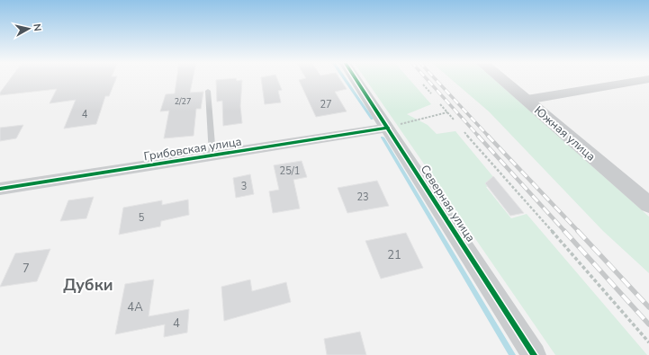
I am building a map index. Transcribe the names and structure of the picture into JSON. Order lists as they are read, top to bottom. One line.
{"streets":{"street":["Южная улица","Грибовская улица","Северная улица"]},"crossings":[["Грибовская улица","Северная улица"]],"districts":["Дубки"],"house_numbers":["2/27","27","4","25/1","3","23","5","21","7","4А","4"],"north":"right"}
